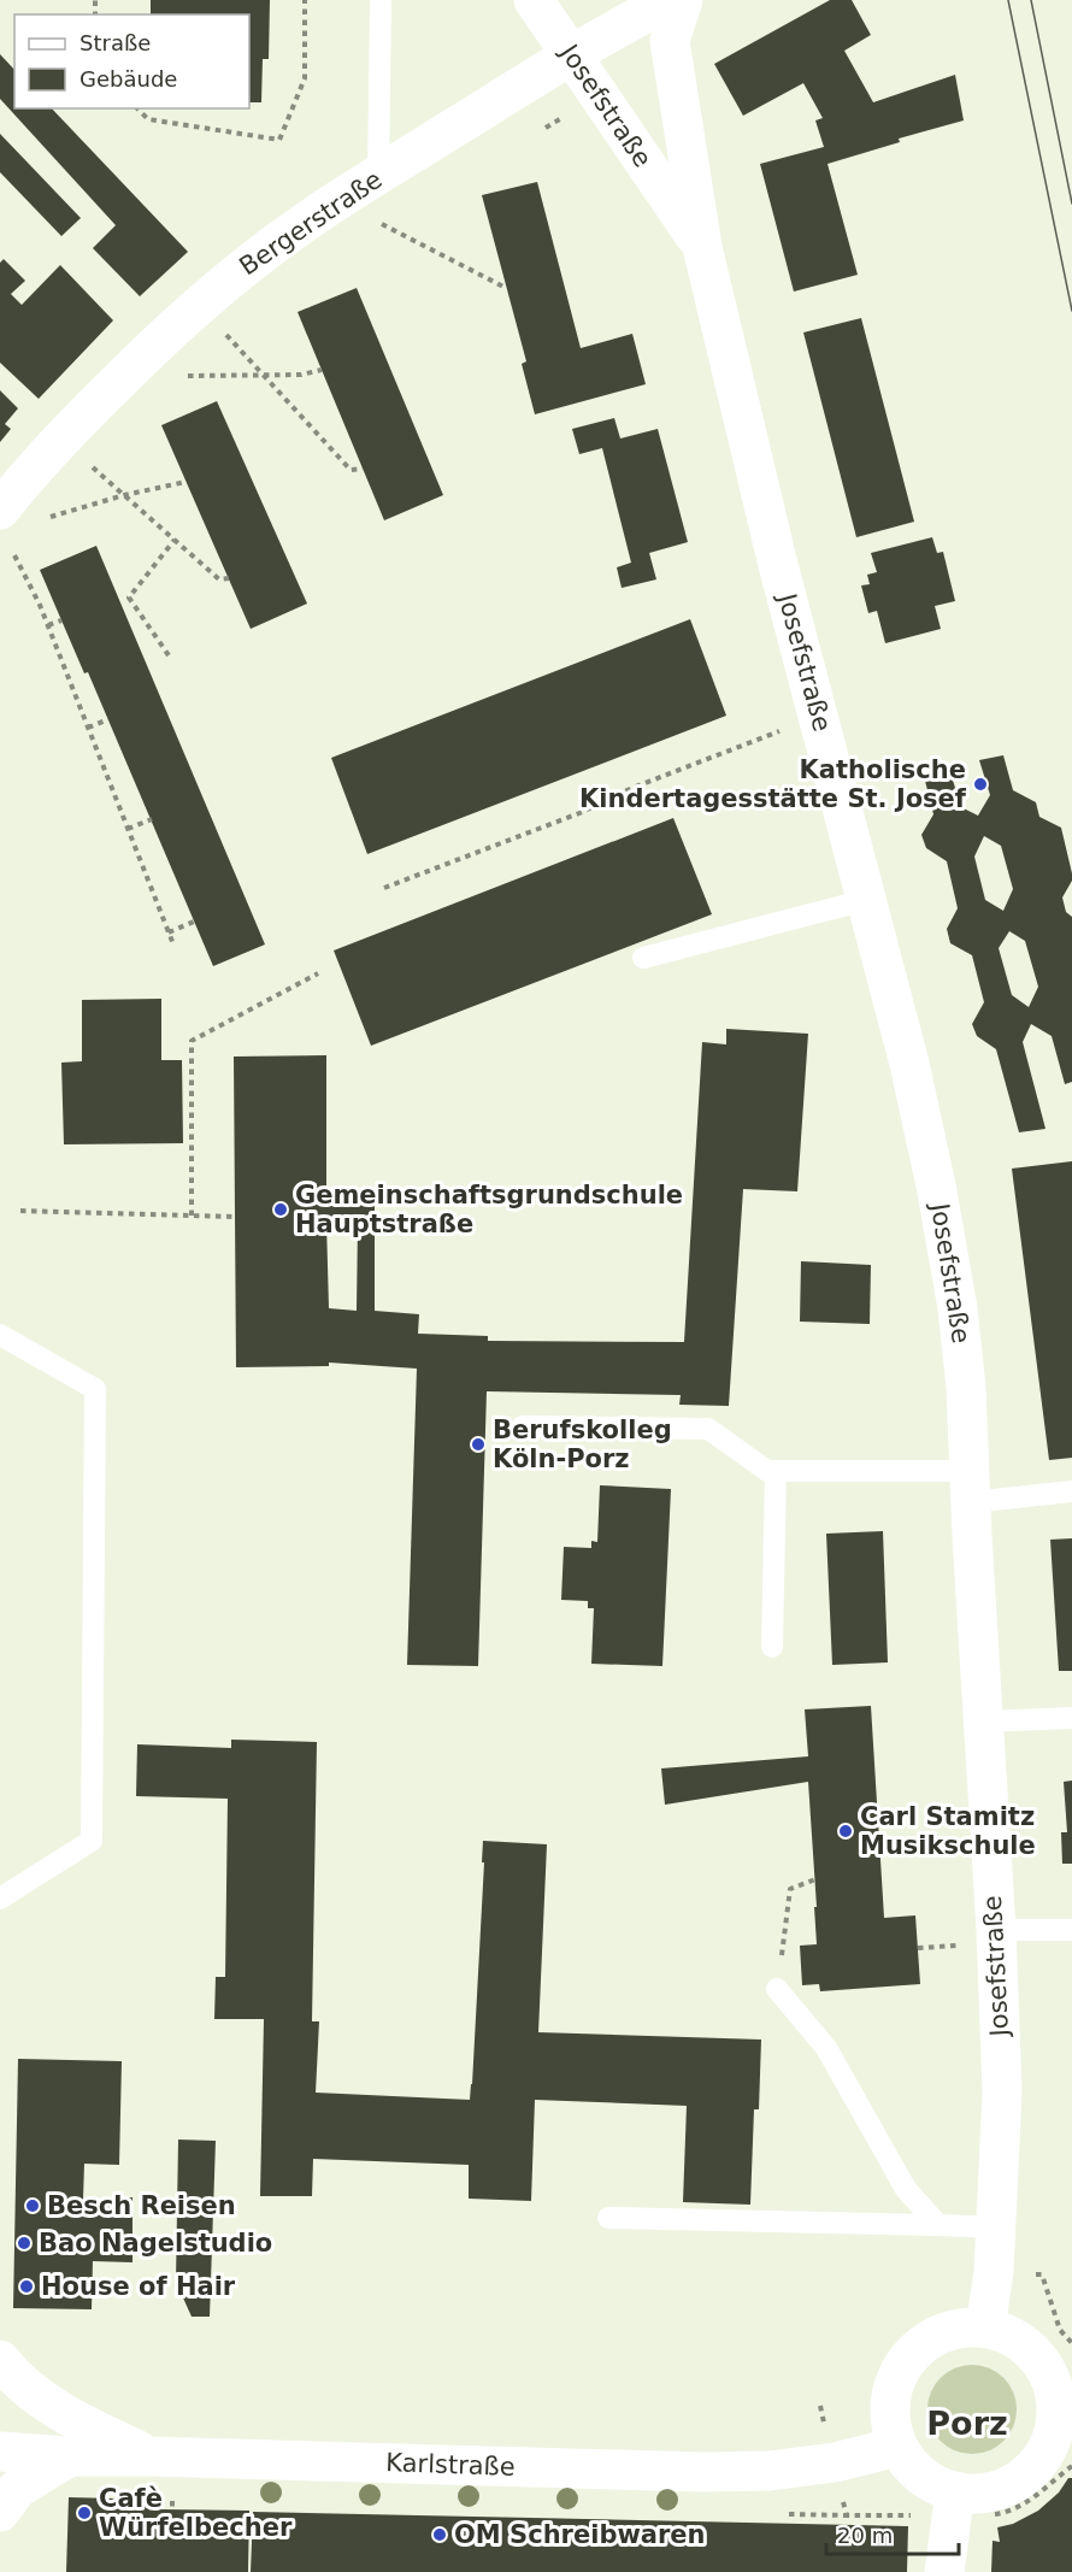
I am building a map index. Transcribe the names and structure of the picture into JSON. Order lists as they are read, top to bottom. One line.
{"streets":{"street":["Josefstraße","Bergerstraße","Karlstraße"]},"crossings":[["Josefstraße","Bergerstraße"],["Josefstraße","Karlstraße"]],"districts":["Porz"],"places":["Katholische Kindertagesstätte St. Josef","Gemeinschaftsgrundschule Hauptstraße","Berufskolleg Köln-Porz","Carl Stamitz Musikschule","Besch Reisen","Bao Nagelstudio","House of Hair","Cafè Würfelbecher","OM Schreibwaren"],"legend":["Straße","Gebäude"],"scale_bar":"20 m"}
